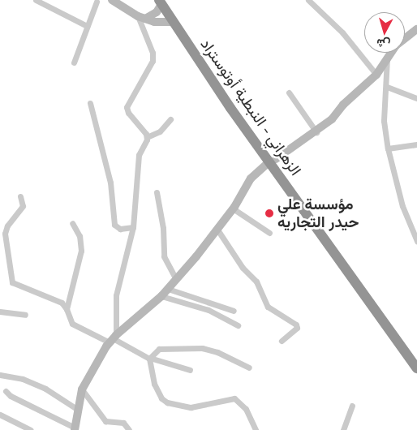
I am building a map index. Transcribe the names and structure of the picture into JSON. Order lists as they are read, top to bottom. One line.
{"streets":{"highway":["الزهراني - النبطية أوتوستراد"]},"places":["مؤسسة علي حيدر التجاريه"],"north":"bottom"}
